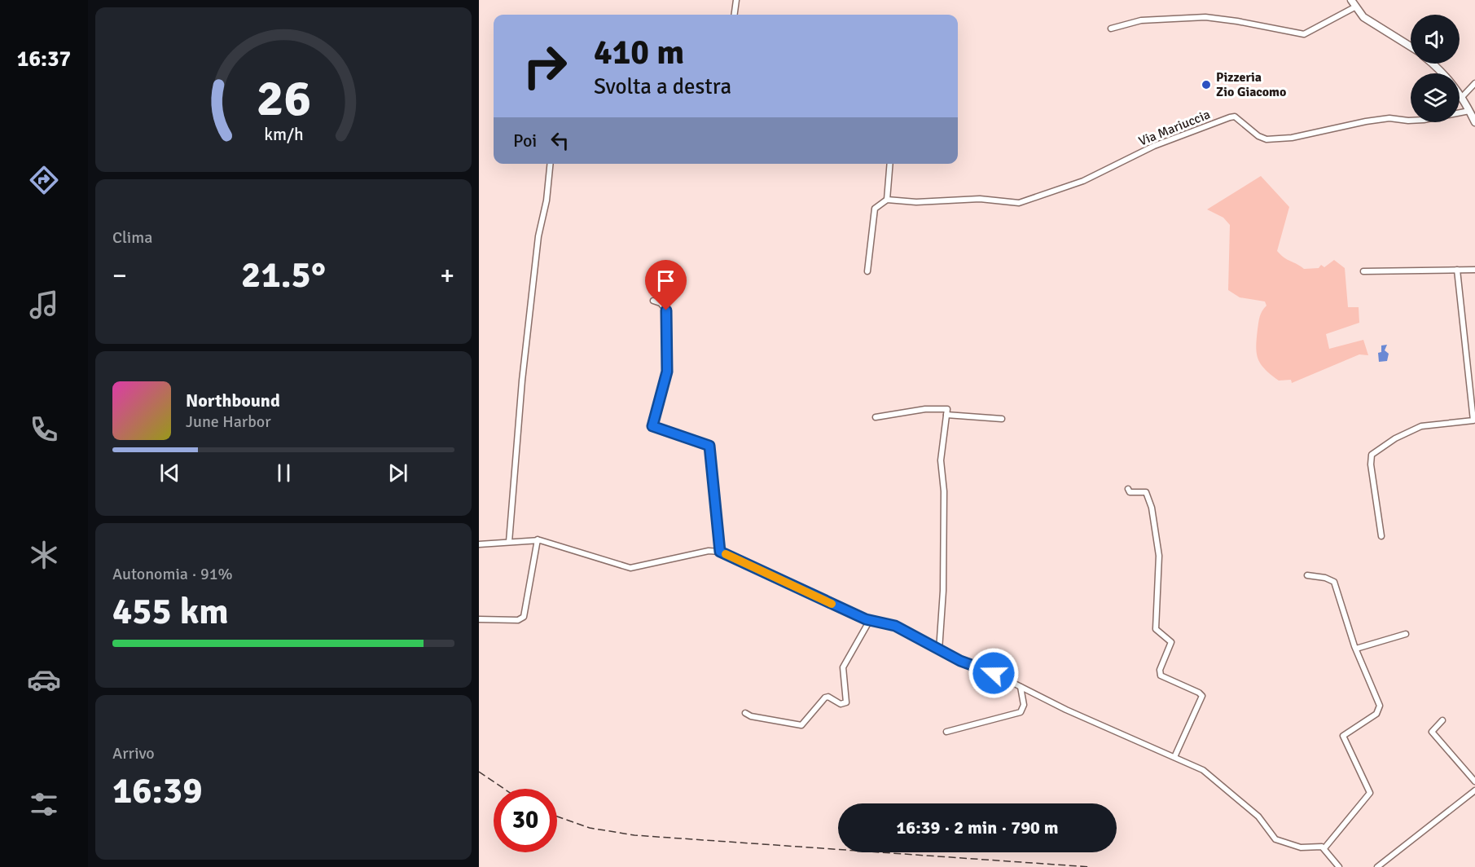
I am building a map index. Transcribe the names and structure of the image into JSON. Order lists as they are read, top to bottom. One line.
{"streets":{"street":["Via Mariuccia"]},"places":["Pizzeria Zio Giacomo"],"page":{"tabs":"16:37","turn":["410 m","Svolta a destra"],"then":"Poi","tile":["Clima",["Autonomia · 91%","455 km"],["Arrivo","16:39"]],"heat":["−","21.5°","+"],"song":["Northbound","June Harbor"],"limit":"30","trip":"16:39 · 2 min · 790 m","gauge":["26","km/h"]}}
